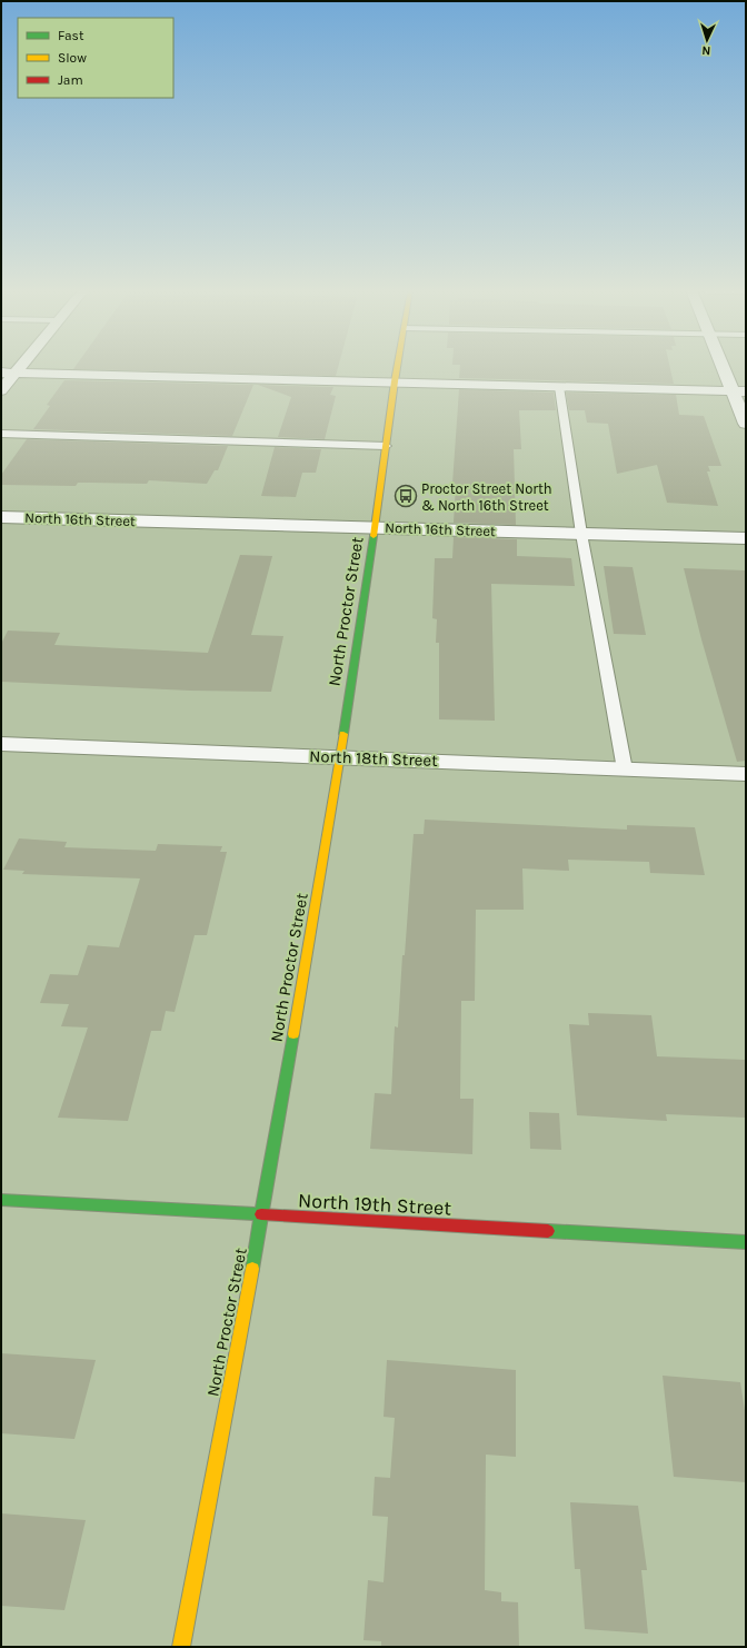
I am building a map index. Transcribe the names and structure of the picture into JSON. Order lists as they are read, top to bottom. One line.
{"streets":{"street":["North 16th Street","North Proctor Street","North 18th Street","North 19th Street"]},"crossings":[["North 16th Street","North Proctor Street"],["North Proctor Street","North 18th Street"],["North Proctor Street","North 19th Street"]],"places":{"bus stop":["Proctor Street North & North 16th Street"]},"legend":["Fast","Slow","Jam"],"north":"bottom"}
